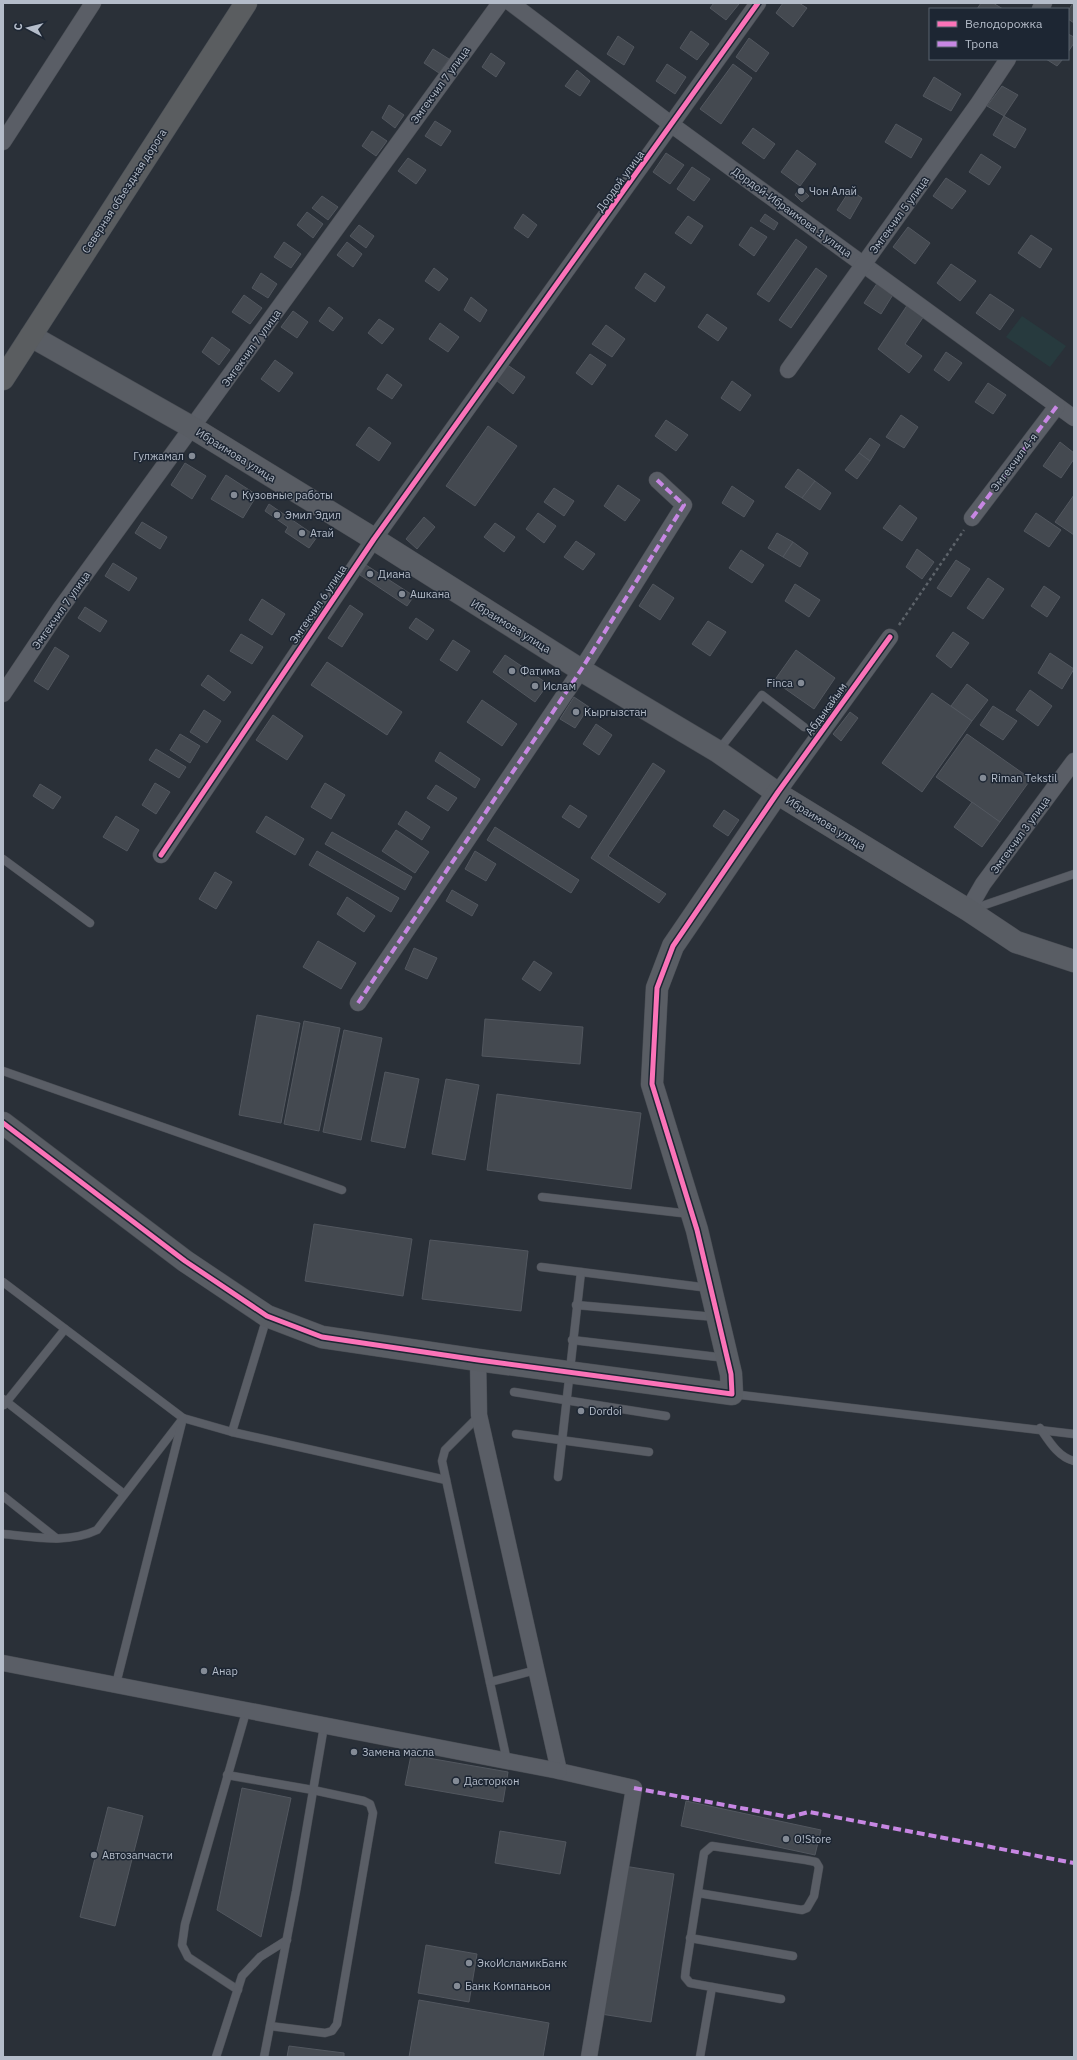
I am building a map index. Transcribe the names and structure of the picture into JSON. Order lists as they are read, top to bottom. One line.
{"streets":{"highway":["Северная объездная дорога"],"street":["Эмгекчил 7 улица","Дордой улица","Дордой-Ибраимова 1 улица","Эмгекчил 5 улица","Ибраимова улица","Эмгекчил 4-я","Эмгекчил 6 улица","Абдыкайым","Эмгекчил 3 улица"]},"crossings":[["Эмгекчил 7 улица","Ибраимова улица"],["Дордой улица","Дордой-Ибраимова 1 улица"],["Дордой улица","Эмгекчил 6 улица"],["Северная объездная дорога","Ибраимова улица"],["Дордой-Ибраимова 1 улица","Эмгекчил 5 улица"],["Дордой-Ибраимова 1 улица","Эмгекчил 4-я"],["Ибраимова улица","Эмгекчил 6 улица"],["Ибраимова улица","Абдыкайым"],["Ибраимова улица","Эмгекчил 3 улица"]],"places":["Чон Алай","Гулжамал","Кузовные работы","Эмил Эдил","Атай","Диана","Ашкана","Фатима","Finca","Ислам","Кыргызстан","Riman Tekstil","Dordoi","Анар","Замена масла","Дасторкон","O!Store","Автозапчасти","ЭкоИсламикБанк","Банк Компаньон"],"legend":["Велодорожка","Тропа"],"north":"left"}
